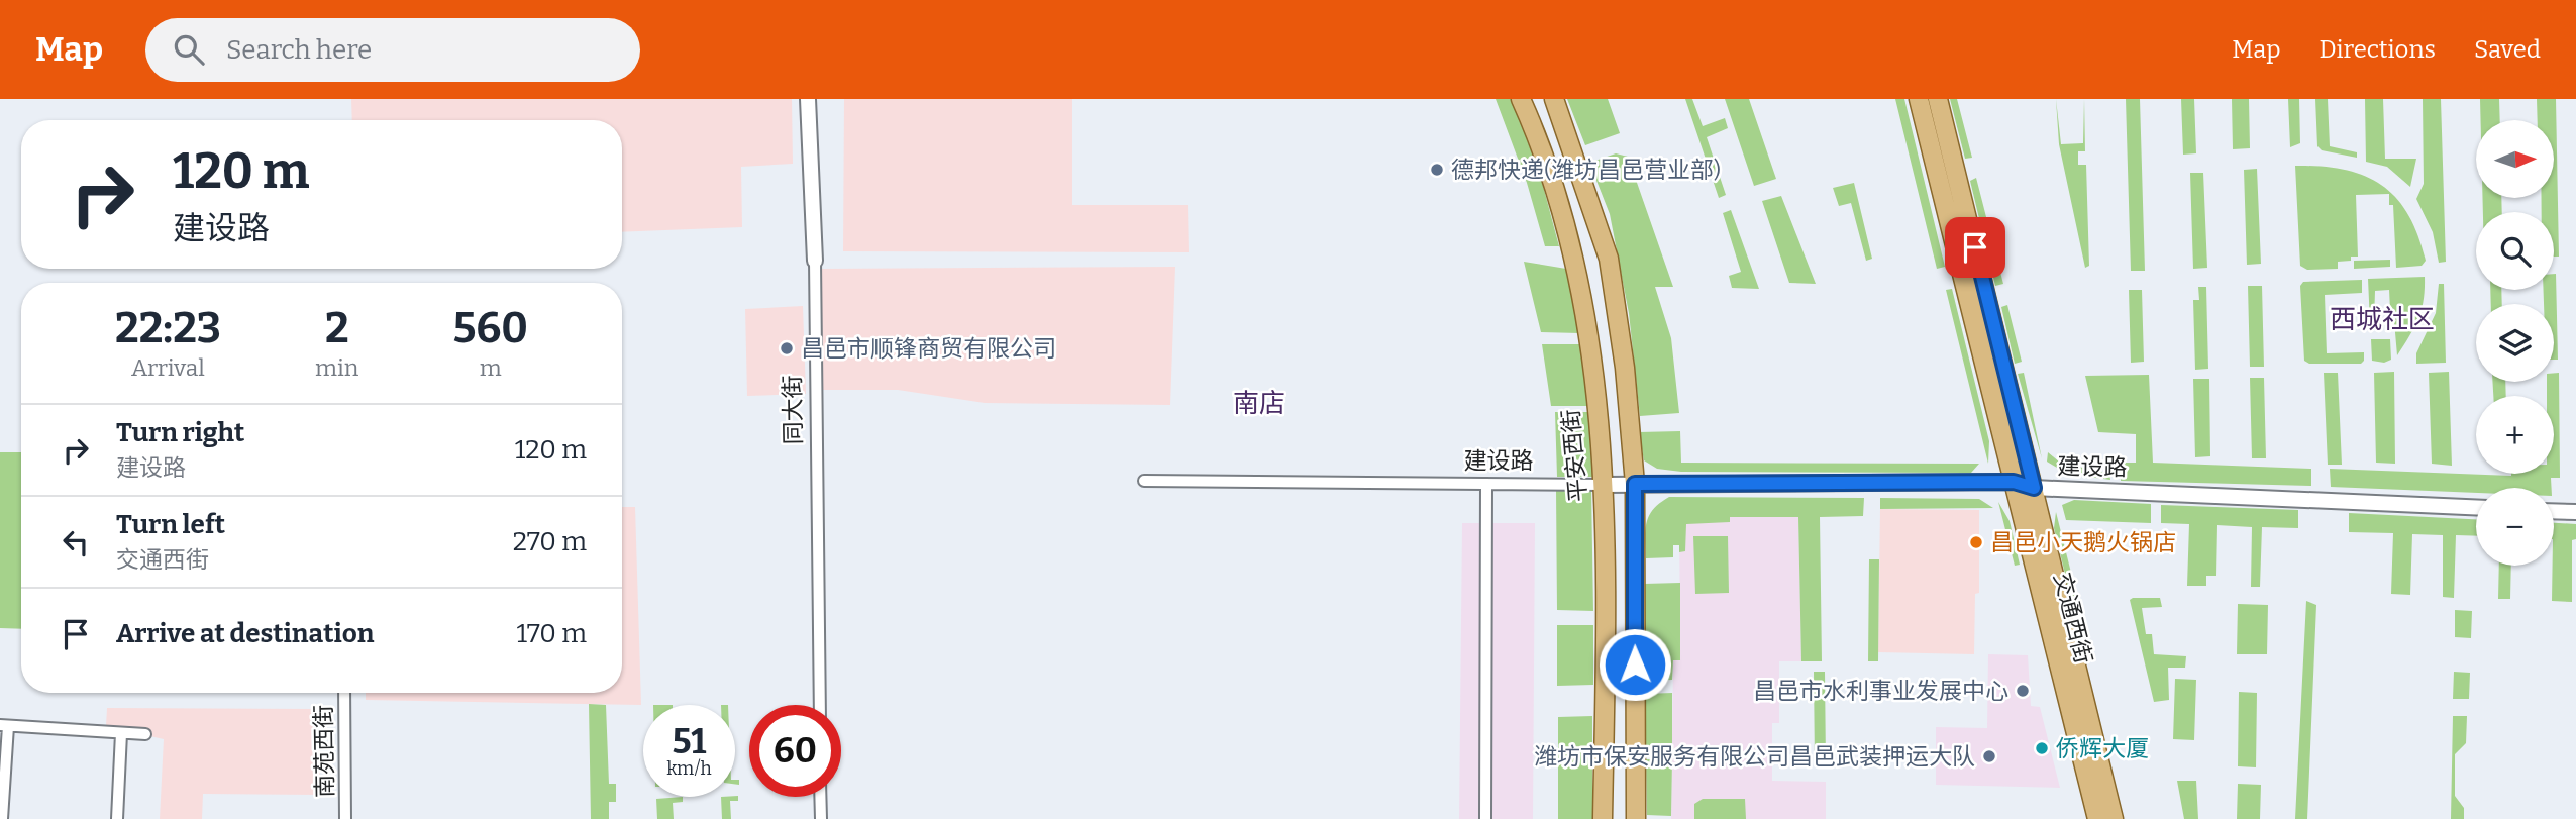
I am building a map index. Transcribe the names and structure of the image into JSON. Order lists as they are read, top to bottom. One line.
{"streets":{"main road":["平安西街","交通西街"],"street":["同大街","建设路","南苑西街"]},"crossings":[["平安西街","建设路"],["建设路","交通西街"]],"districts":["西城社区","南店"],"places":["德邦快递(潍坊昌邑营业部)","昌邑市顺锋商贸有限公司","昌邑小天鹅火锅店","昌邑市水利事业发展中心","侨辉大厦","潍坊市保安服务有限公司昌邑武装押运大队"],"north":"right","page":{"header":"Map","search":"Search here","nav":["Map","Directions","Saved"],"map_buttons":["+","−"],"turn":["120 m","建设路"],"eta":["22:23","Arrival","2","min","560","m"],"list":[{"name":"Turn right","note":"建设路","value":"120 m"},{"name":"Turn left","note":"交通西街","value":"270 m"},{"name":"Arrive at destination","value":"170 m"}],"speed":"51 km/h","limit":"60"}}
